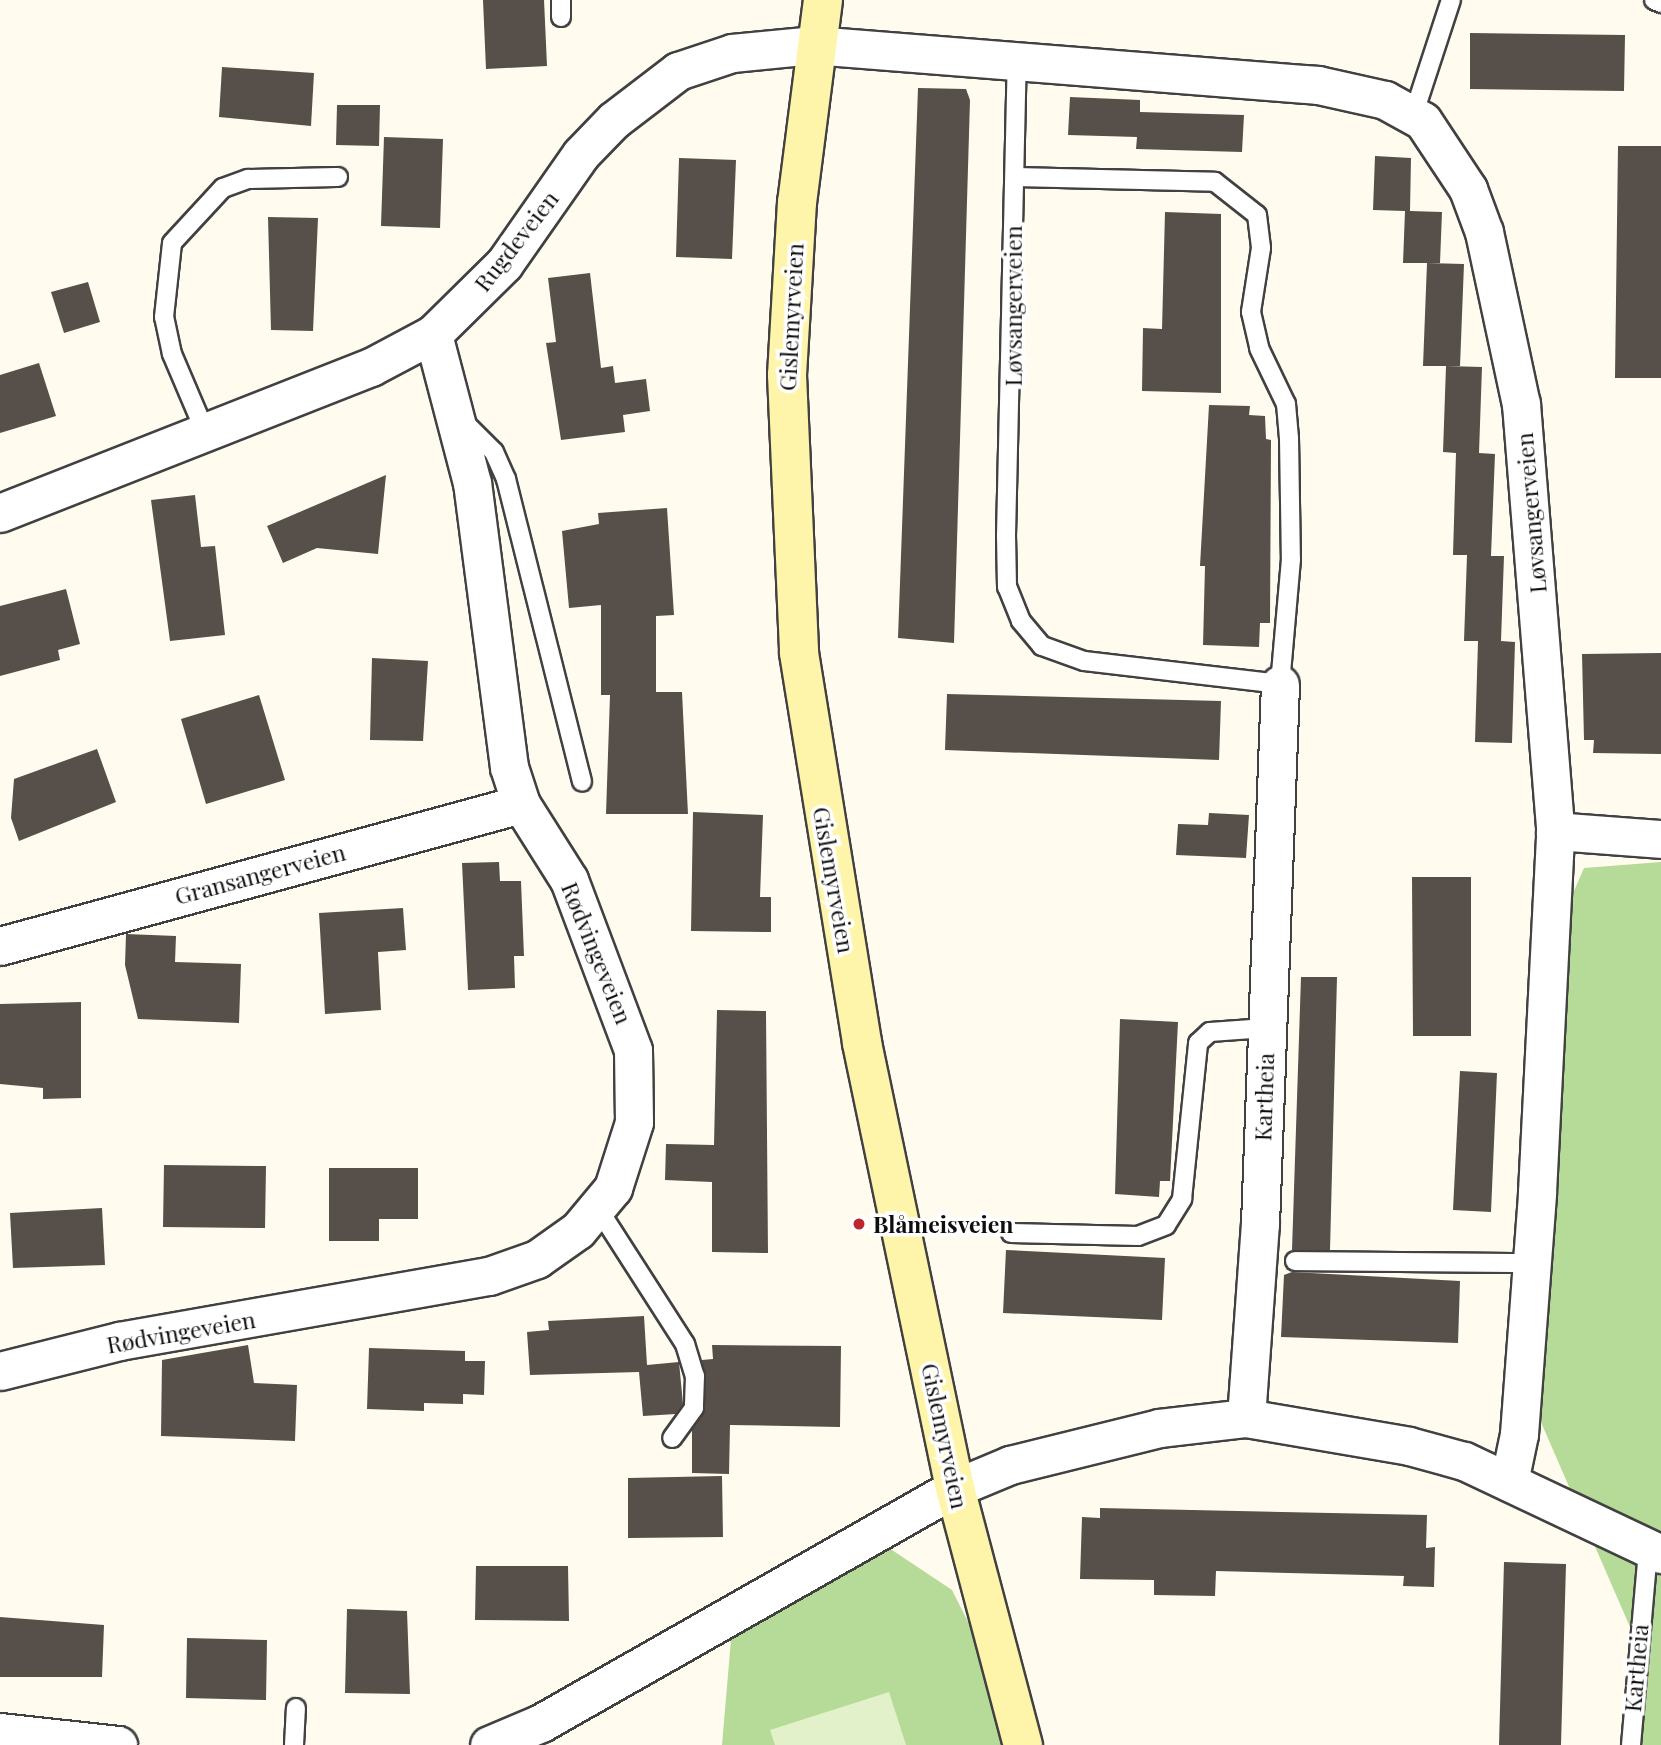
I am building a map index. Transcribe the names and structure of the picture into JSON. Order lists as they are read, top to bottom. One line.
{"streets":{"street":["Rugdeveien","Løvsangerveien","Gislemyrveien","Gransangerveien","Rødvingeveien","Kartheia"]},"crossings":[["Rugdeveien","Løvsangerveien"],["Rugdeveien","Gislemyrveien"],["Rugdeveien","Rødvingeveien"],["Løvsangerveien","Gislemyrveien"],["Gislemyrveien","Kartheia"],["Gransangerveien","Rødvingeveien"]],"places":["Blåmeisveien"]}
